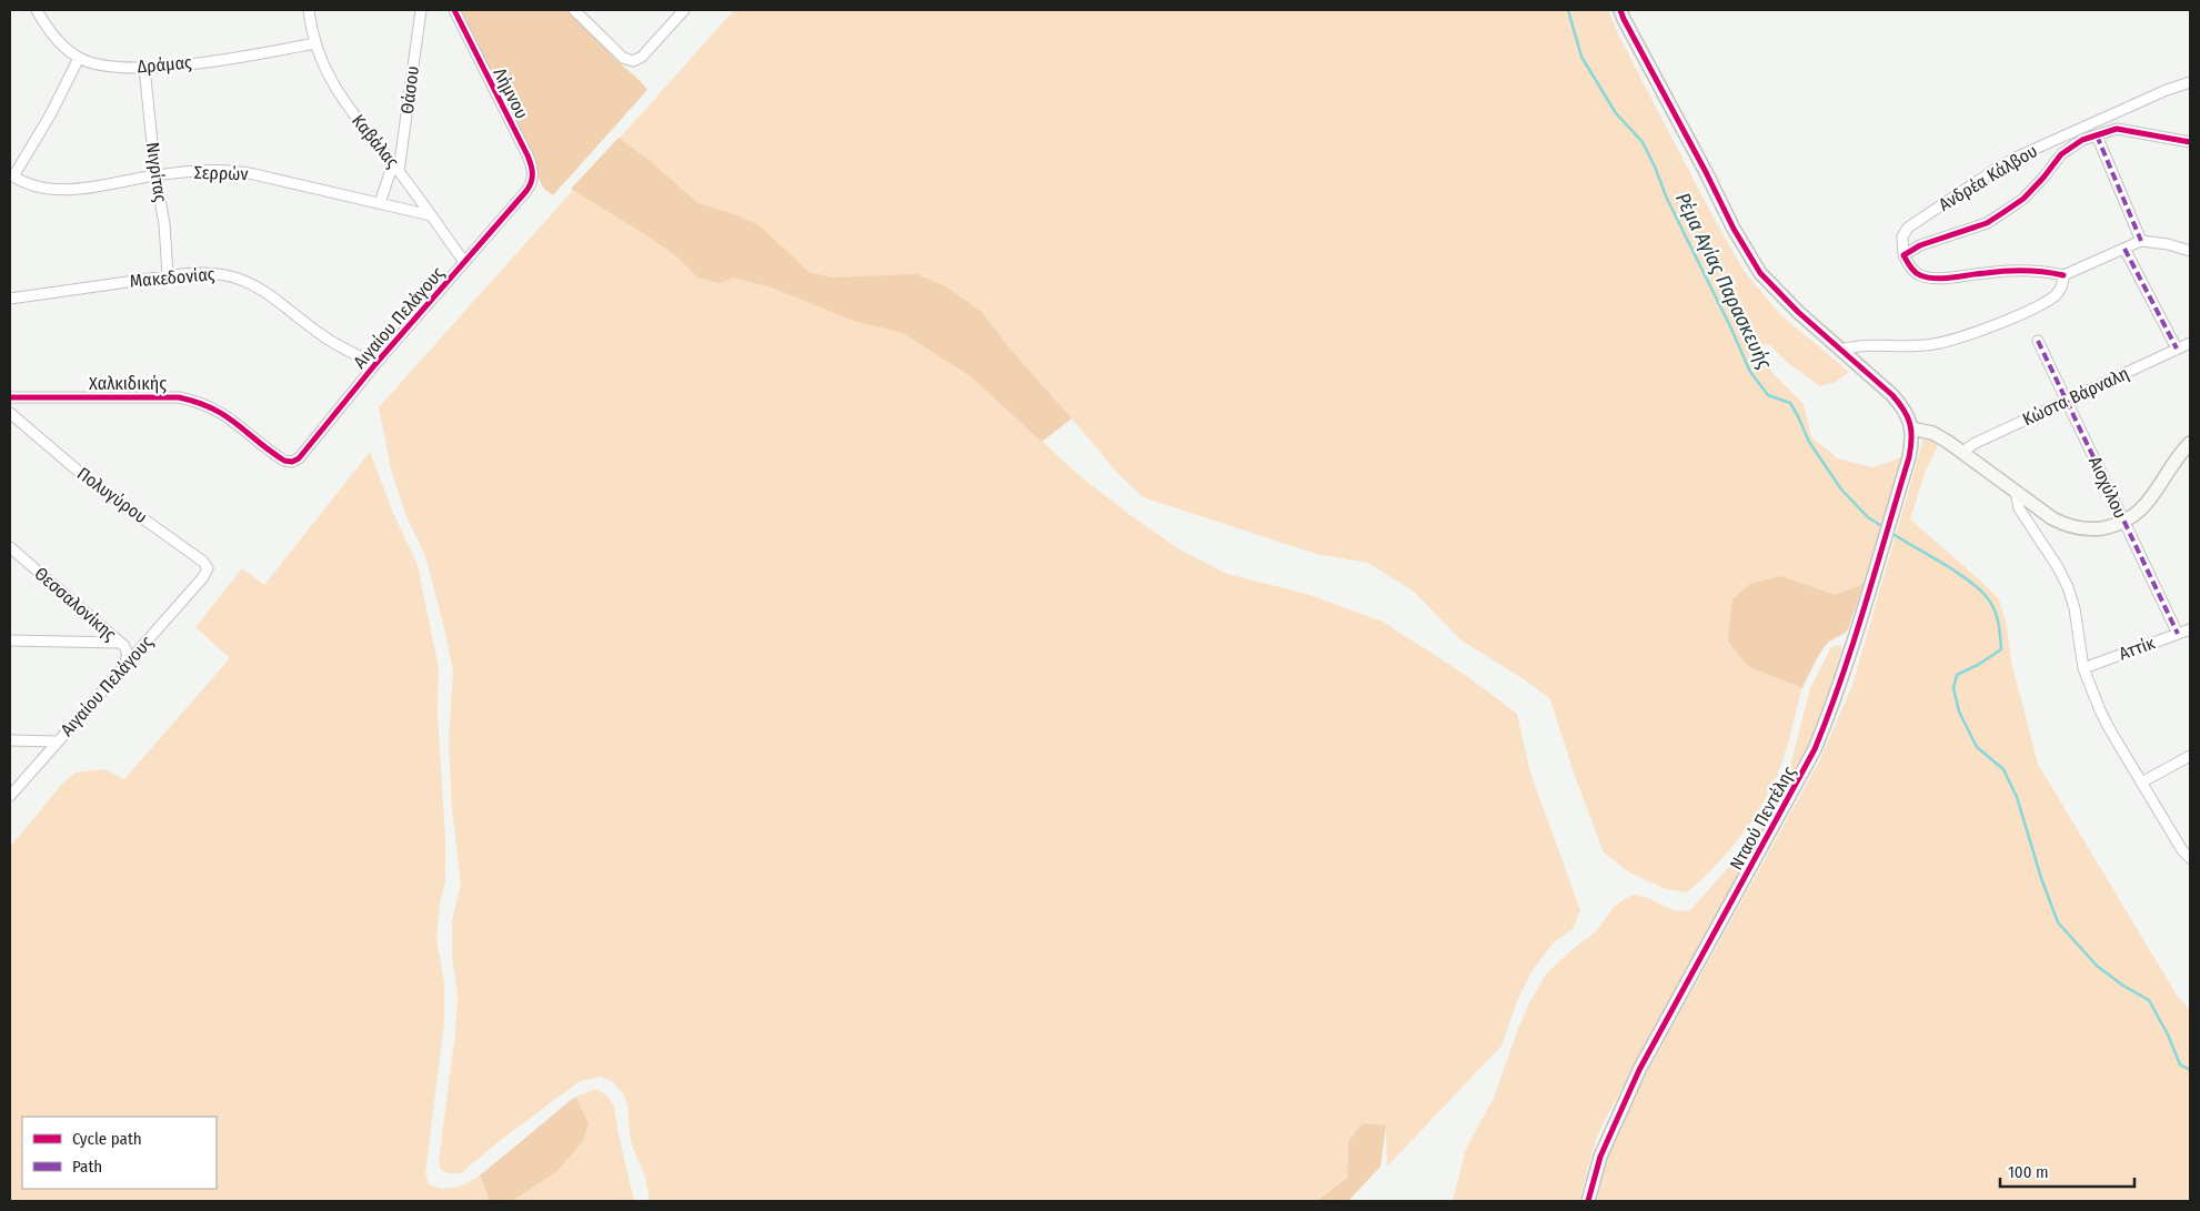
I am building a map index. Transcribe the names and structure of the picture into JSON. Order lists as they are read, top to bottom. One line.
{"streets":{"street":["Δράμας","Θάσου","Λήμνου","Καβάλας","Νιγρίτας","Σερρών","Ανδρέα Κάλβου","Μακεδονίας","Αιγαίου Πελάγους","Χαλκιδικής","Κώστα Βάρναλη","Αισχύλου","Πολυγύρου","Θεσσαλονίκης","Αττίκ","Νταού Πεντέλης"]},"crossings":[["Δράμας","Καβάλας"],["Δράμας","Νιγρίτας"],["Θάσου","Καβάλας"],["Θάσου","Σερρών"],["Λήμνου","Αιγαίου Πελάγους"],["Καβάλας","Σερρών"],["Καβάλας","Αιγαίου Πελάγους"],["Νιγρίτας","Σερρών"],["Νιγρίτας","Μακεδονίας"],["Μακεδονίας","Αιγαίου Πελάγους"],["Αιγαίου Πελάγους","Χαλκιδικής"],["Αιγαίου Πελάγους","Πολυγύρου"],["Αιγαίου Πελάγους","Θεσσαλονίκης"],["Κώστα Βάρναλη","Αισχύλου"],["Αισχύλου","Αττίκ"]],"water":["Ρέμα Αγίας Παρασκευής"],"legend":["Cycle path","Path"],"scale_bar":"100 m"}
